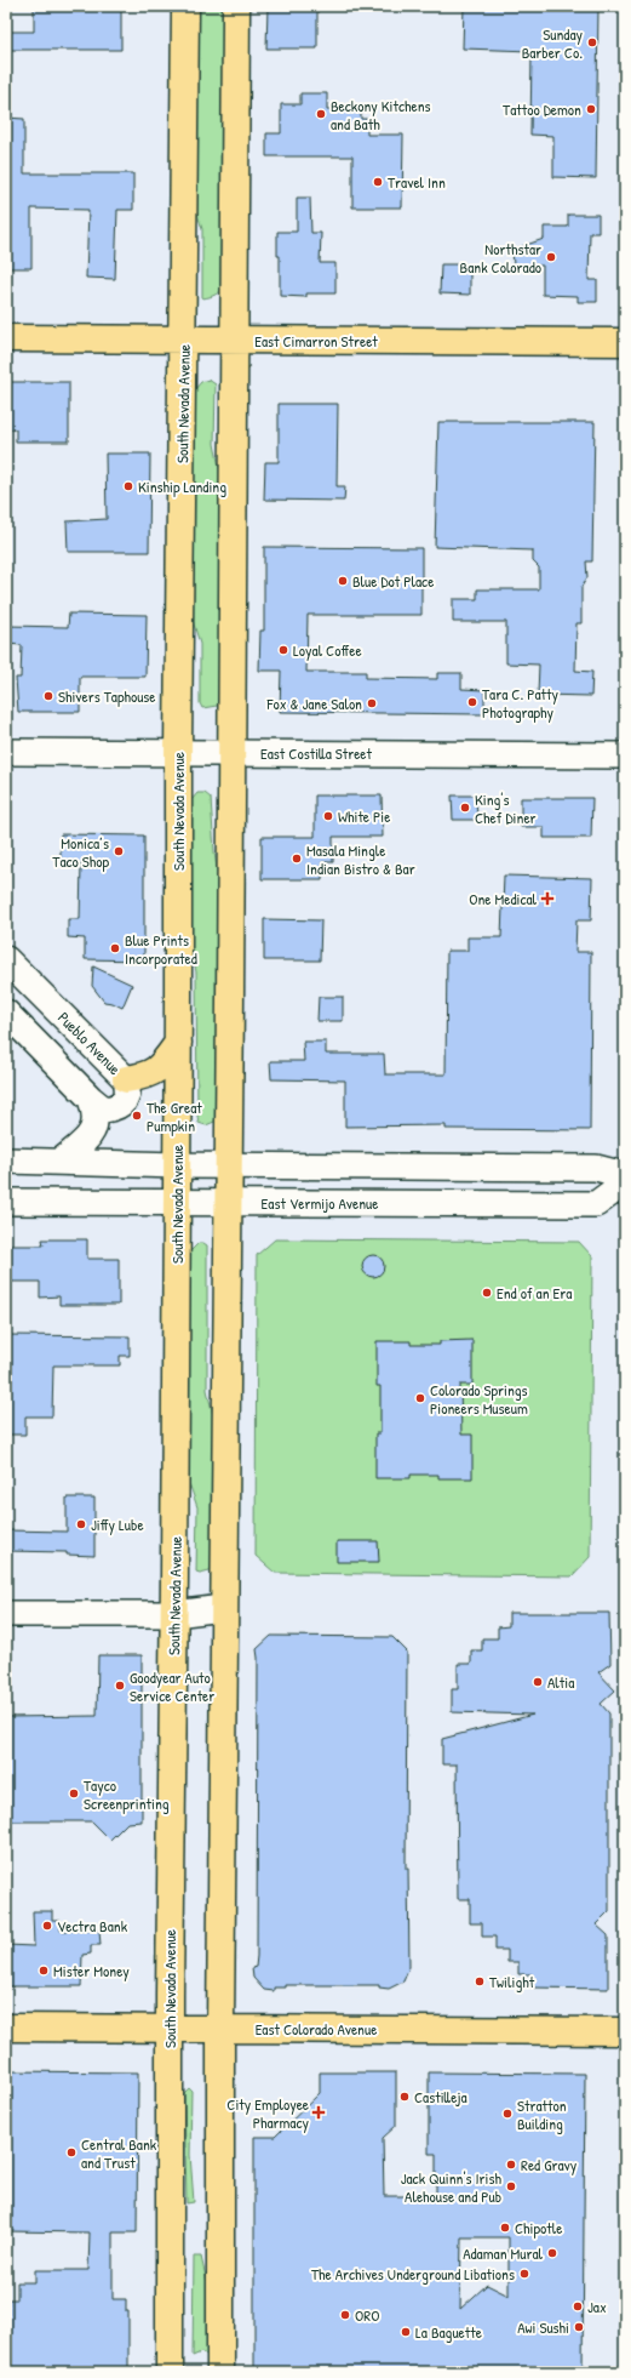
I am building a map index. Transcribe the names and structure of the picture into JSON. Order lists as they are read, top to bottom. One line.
{"streets":{"main road":["East Cimarron Street","South Nevada Avenue","East Colorado Avenue"],"street":["East Costilla Street","Pueblo Avenue","East Vermijo Avenue"]},"crossings":[["East Cimarron Street","South Nevada Avenue"],["South Nevada Avenue","East Costilla Street"],["South Nevada Avenue","East Vermijo Avenue"],["South Nevada Avenue","East Colorado Avenue"]],"places":{"other":["Sunday Barber Co.","Tattoo Demon","Beckony Kitchens and Bath","Travel Inn","Northstar Bank Colorado","Kinship Landing","Blue Dot Place","Loyal Coffee","Shivers Taphouse","Tara C. Patty Photography","Fox & Jane Salon","King's Chef Diner","White Pie","Monica’s Taco Shop","Masala Mingle Indian Bistro & Bar","Blue Prints Incorporated","The Great Pumpkin","End of an Era","Colorado Springs Pioneers Museum","Jiffy Lube","Altia","Goodyear Auto Service Center","Tayco Screenprinting","Vectra Bank","Mister Money","Twilight","Castilleja","Stratton Building","Central Bank and Trust","Red Gravy","Jack Quinn's Irish Alehouse and Pub","Chipotle","Adaman Mural","The Archives Underground Libations","Jax","ORO","Awi Sushi","La Baguette"],"health":["One Medical","City Employee Pharmacy"]}}
